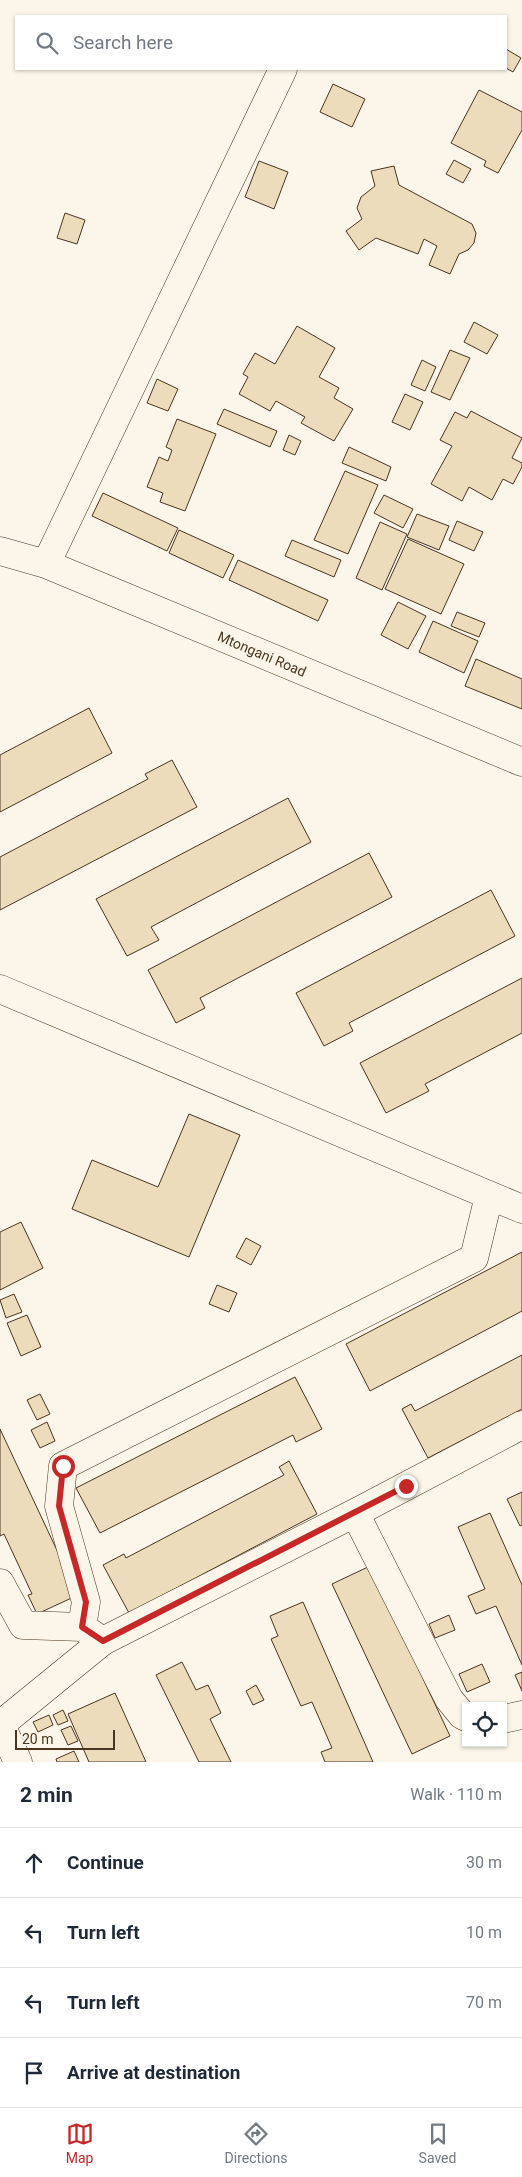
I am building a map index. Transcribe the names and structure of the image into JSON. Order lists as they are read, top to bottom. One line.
{"streets":{"street":["Mtongani Road"]},"scale_bar":"20 m","page":{"search":"Search here","scale":"20 m","heading":["2 min","Walk · 110 m"],"list":[["Continue","30 m"],["Turn left","10 m"],["Turn left","70 m"],"Arrive at destination"],"nav":["Map","Directions","Saved"]}}
